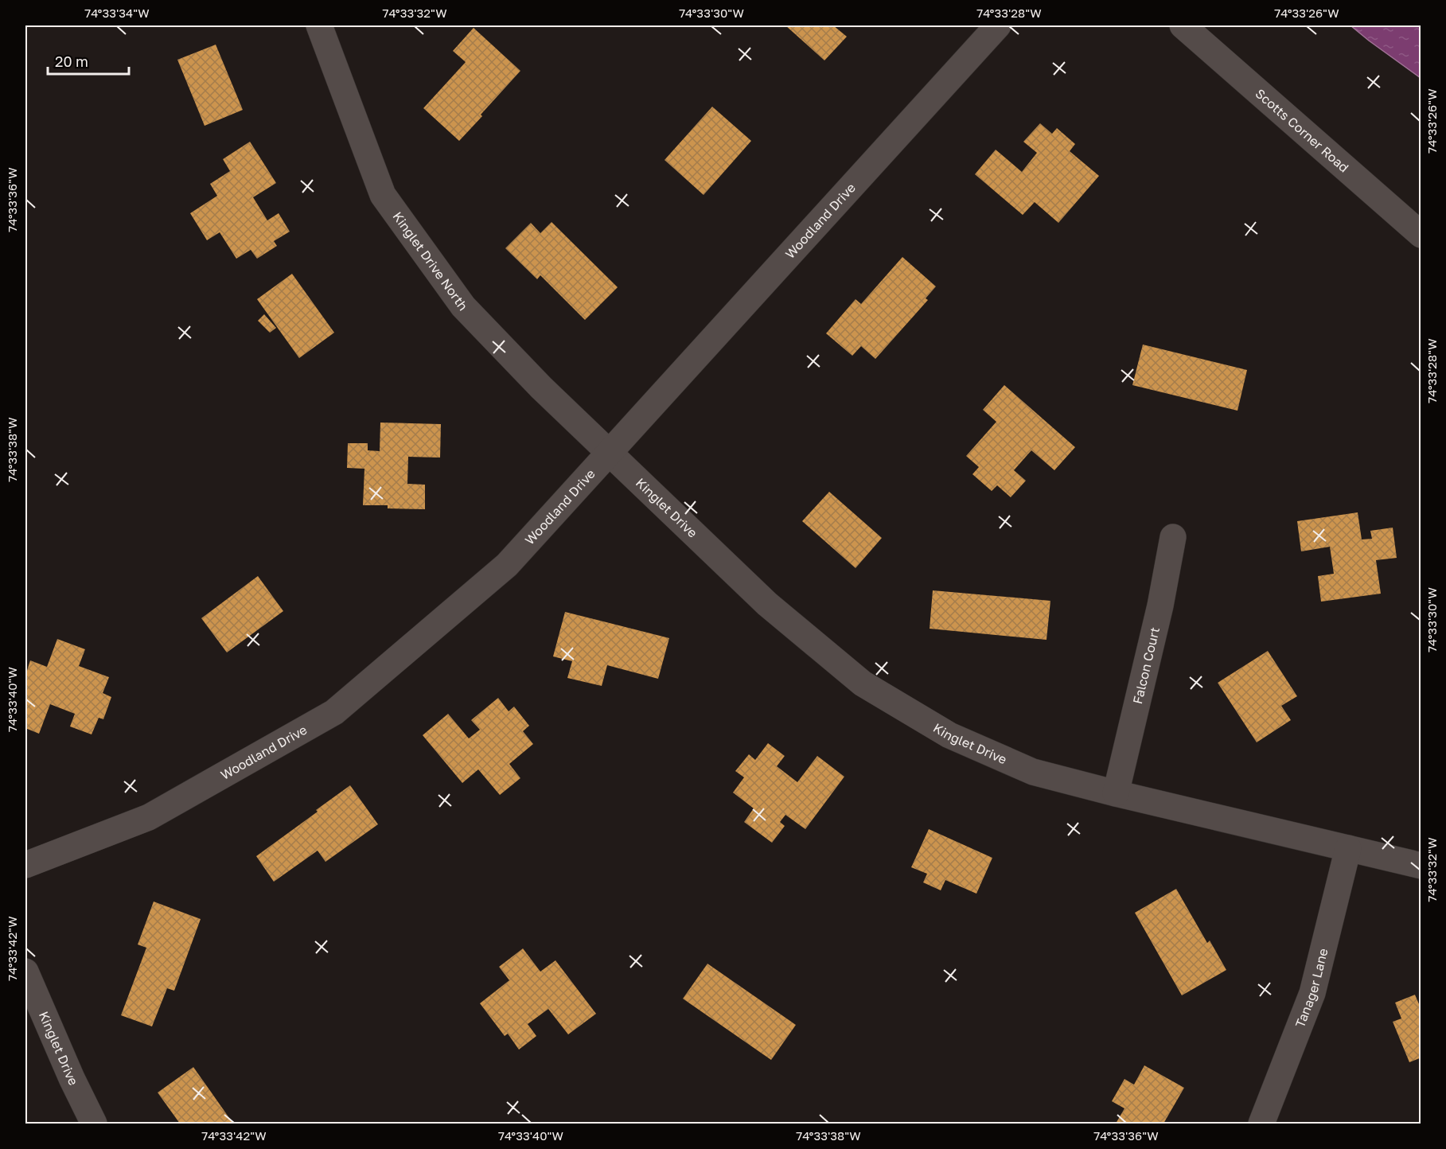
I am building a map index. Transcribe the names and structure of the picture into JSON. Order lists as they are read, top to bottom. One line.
{"streets":{"street":["Scotts Corner Road","Woodland Drive","Kinglet Drive North","Kinglet Drive","Falcon Court","Tanager Lane"]},"crossings":[["Woodland Drive","Kinglet Drive North"],["Woodland Drive","Kinglet Drive"],["Kinglet Drive North","Kinglet Drive"],["Kinglet Drive","Falcon Court"],["Kinglet Drive","Tanager Lane"]],"scale_bar":"20 m","coordinates":["74°33'34\"W","74°33'32\"W","74°33'30\"W","74°33'28\"W","74°33'26\"W","74°33'36\"W","74°33'38\"W","74°33'40\"W","74°33'42\"W"]}
